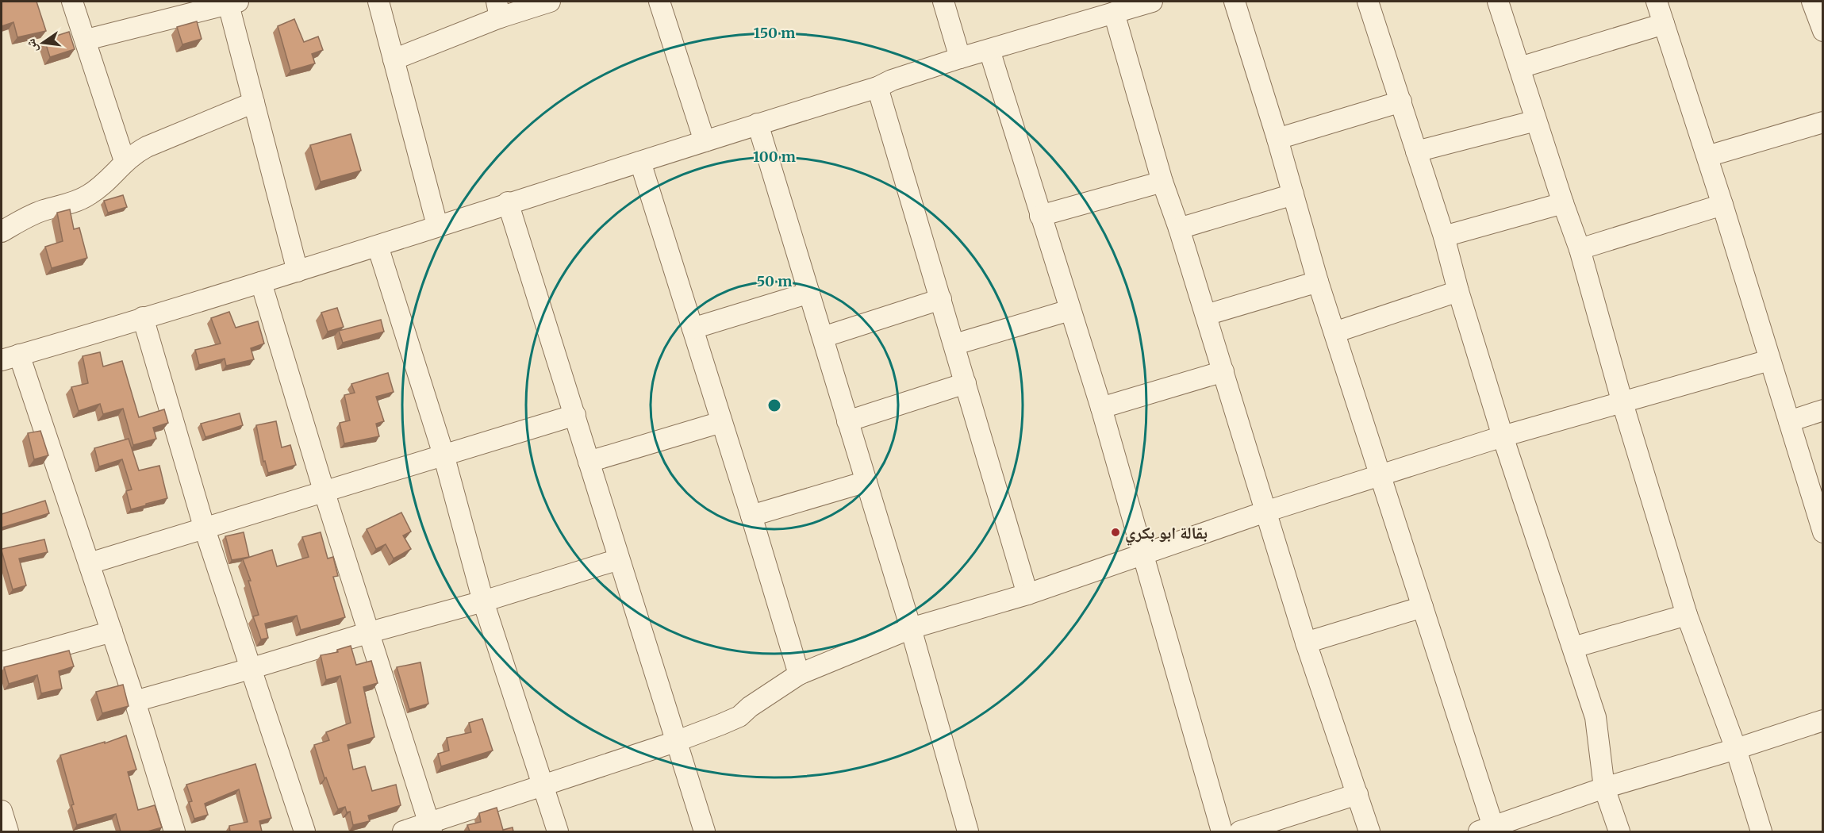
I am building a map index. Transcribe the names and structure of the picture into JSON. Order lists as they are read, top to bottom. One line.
{"places":["بقالة ابو بكري"],"north":"left","rings":["150 m","100 m","50 m"]}
